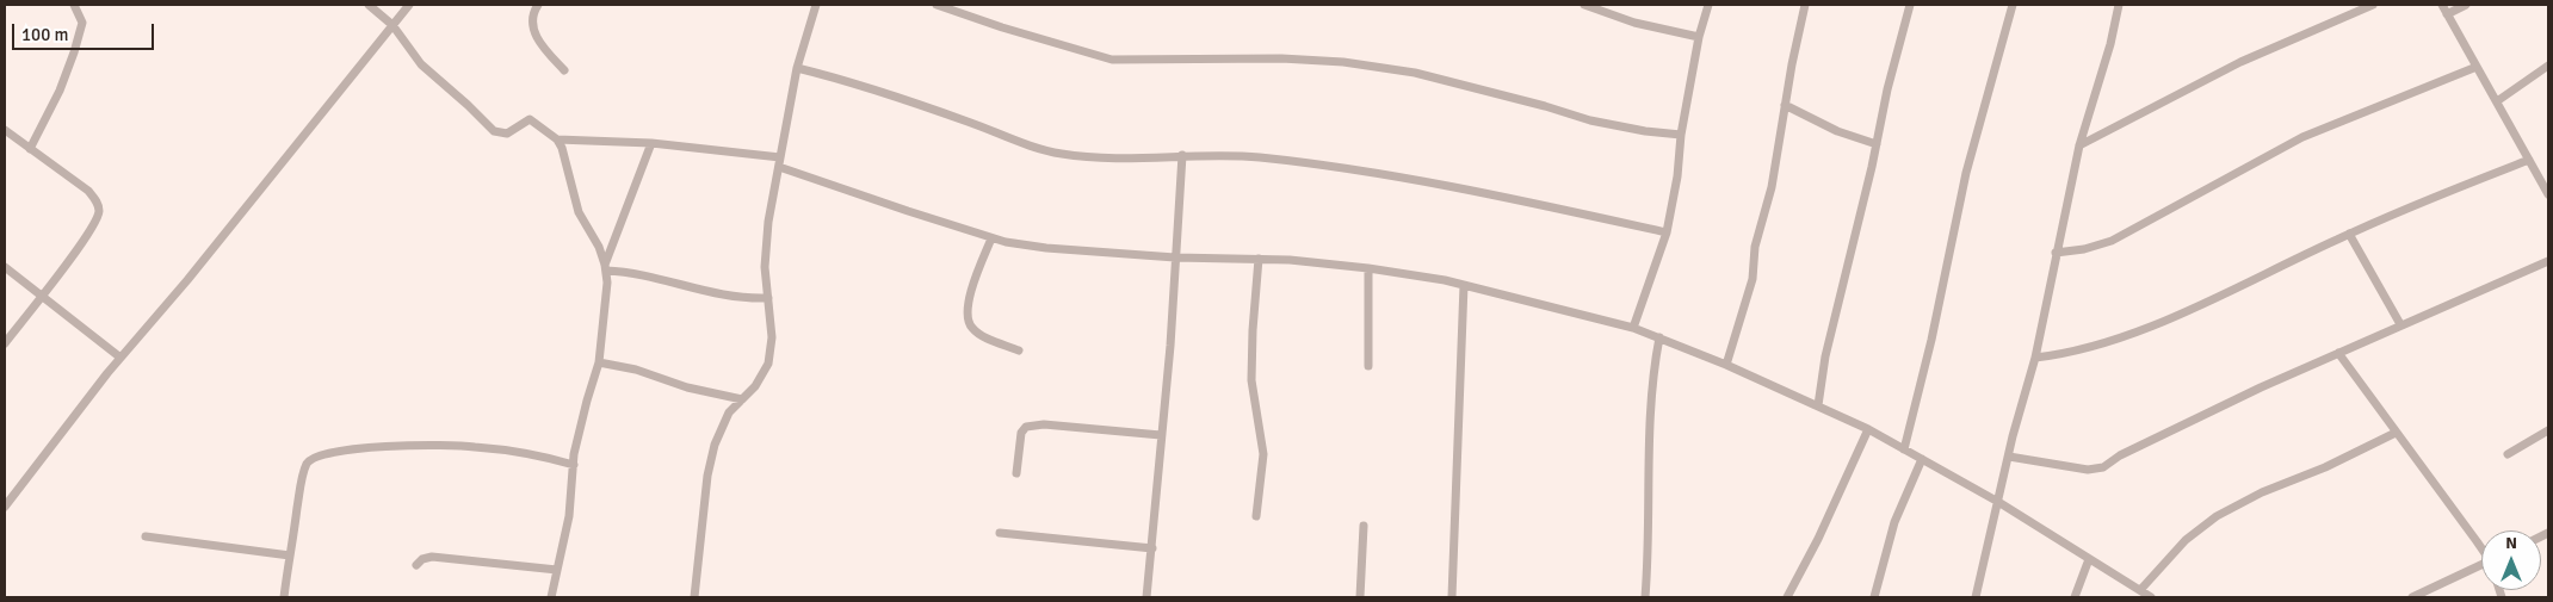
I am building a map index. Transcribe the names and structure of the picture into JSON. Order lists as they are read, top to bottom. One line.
{"scale_bar":"100 m","north":"top"}
